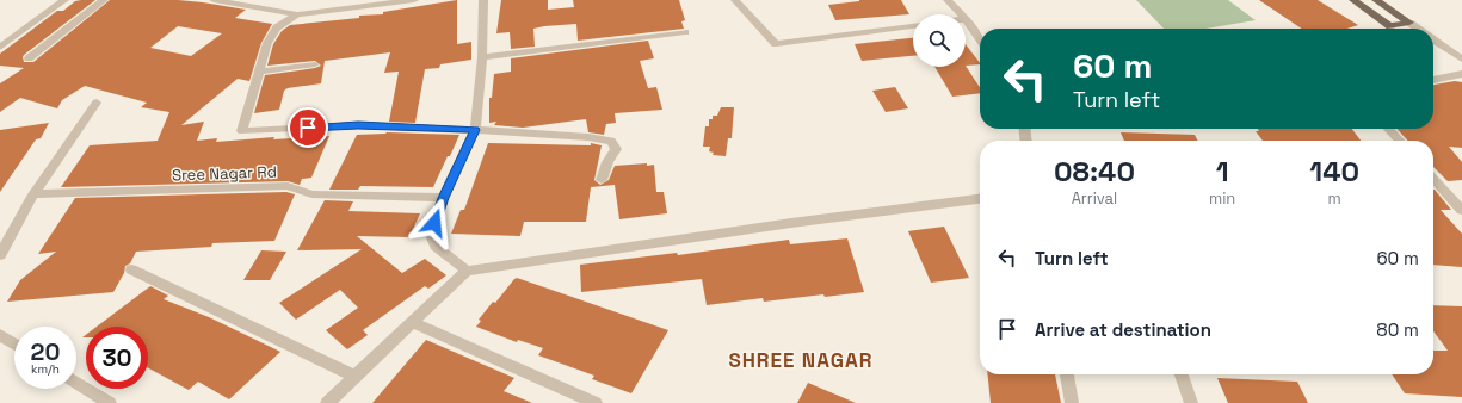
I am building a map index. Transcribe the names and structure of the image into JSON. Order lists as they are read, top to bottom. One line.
{"streets":{"street":["Sree Nagar Rd"]},"districts":["SHREE NAGAR"],"page":{"turn":["60 m","Turn left"],"eta":["08:40","Arrival","1","min","140","m"],"list":[{"name":"Turn left","value":"60 m"},{"name":"Arrive at destination","value":"80 m"}],"speed":"20 km/h","limit":"30"}}
